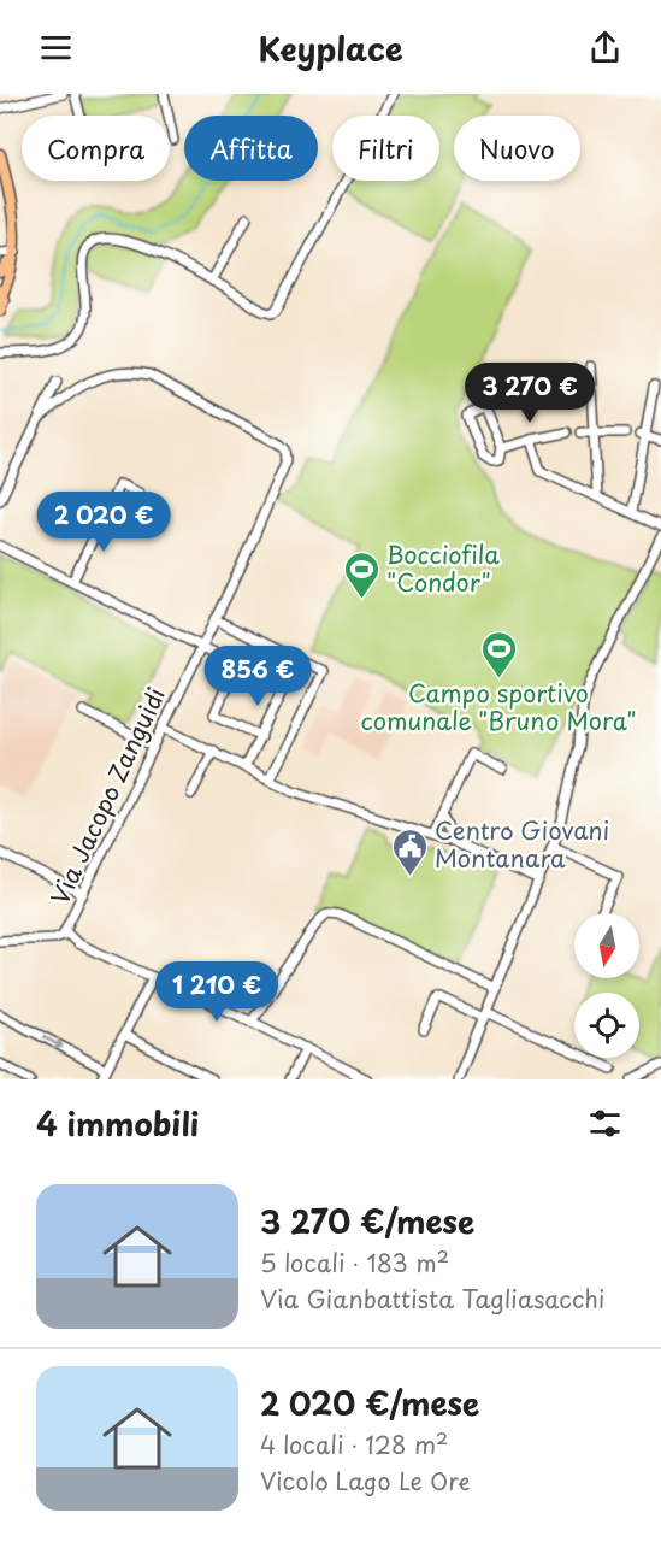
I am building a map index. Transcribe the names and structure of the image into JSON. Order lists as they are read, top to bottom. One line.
{"streets":{"street":["Via Jacopo Zanguidi"]},"places":{"sports":["Bocciofila \"Condor\"","Campo sportivo comunale \"Bruno Mora\""],"public building":["Centro Giovani Montanara"]},"north":"bottom","page":{"header":"Keyplace","chip":["Compra","Affitta","Filtri","Nuovo"],"price":["3 270 €","2 020 €","856 €","1 210 €"],"heading":"4 immobili","list":[{"name":"3 270 €/mese","note":"5 locali · 183 m² · Via Gianbattista Tagliasacchi"},{"name":"2 020 €/mese","note":"4 locali · 128 m² · Vicolo Lago Le Ore"}]}}
